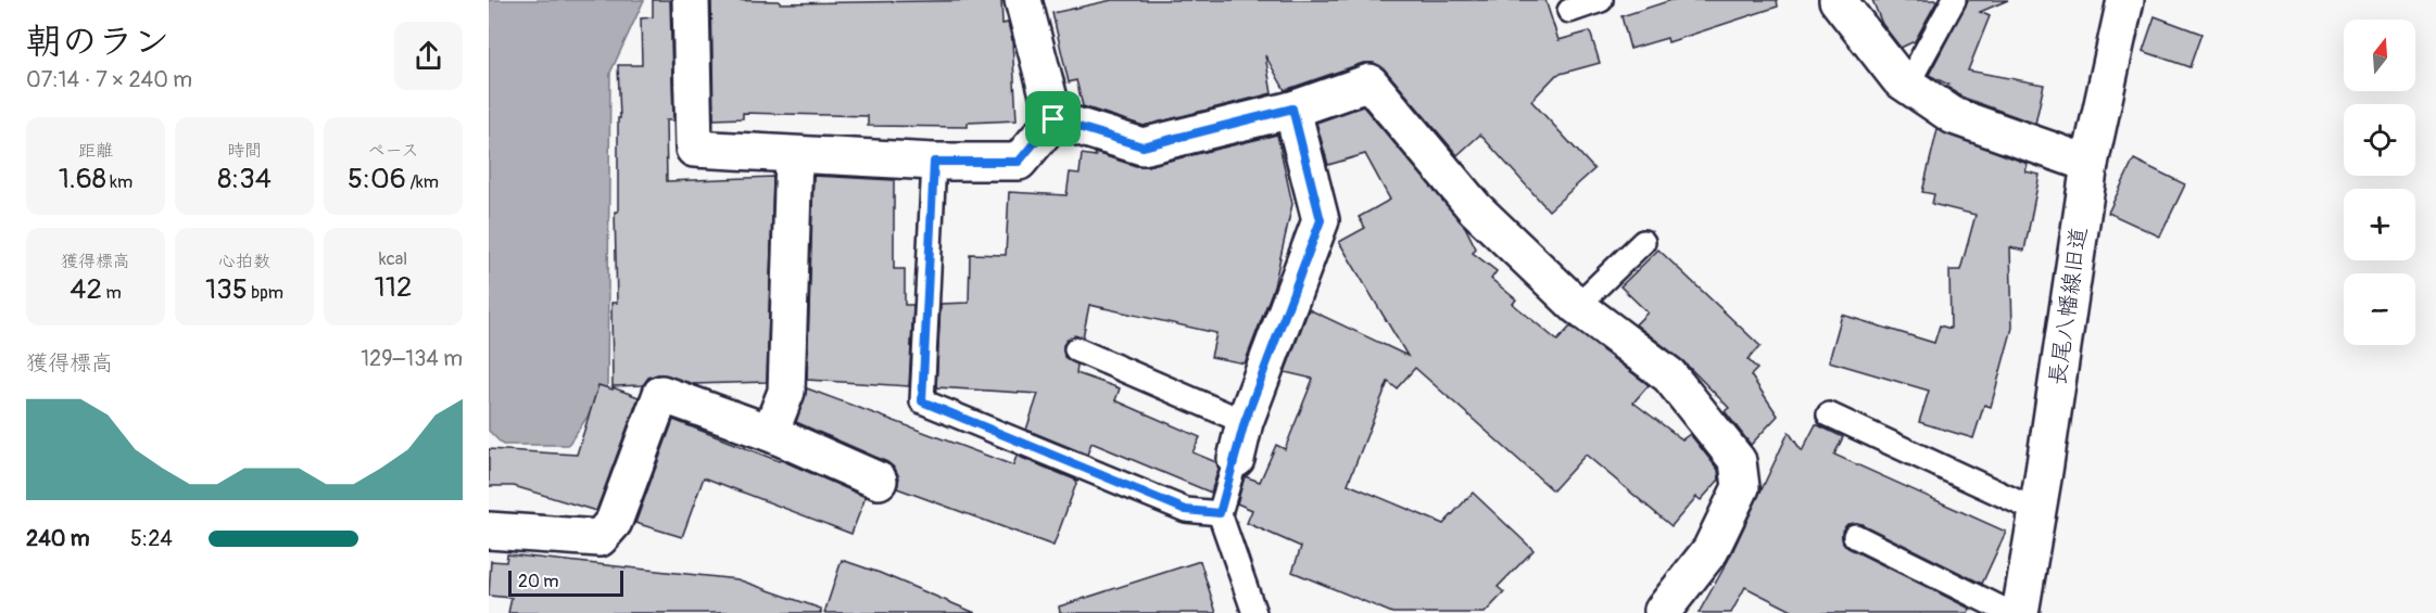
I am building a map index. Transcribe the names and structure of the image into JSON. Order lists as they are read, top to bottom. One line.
{"streets":{"street":["長尾八幡線旧道"]},"scale_bar":"20 m","north":"top","page":{"heading":["朝のラン","07:14 · 7 × 240 m"],"map_buttons":["+","−"],"stats":[["距離","1.68 km"],["時間","8:34"],["ペース","5:06 /km"],["獲得標高","42 m"],["心拍数","135 bpm"],["kcal","112"]],"chart":["獲得標高","129–134 m"],"list":[{"name":"240 m","note":"5:24"}],"scale":"20 m"}}
